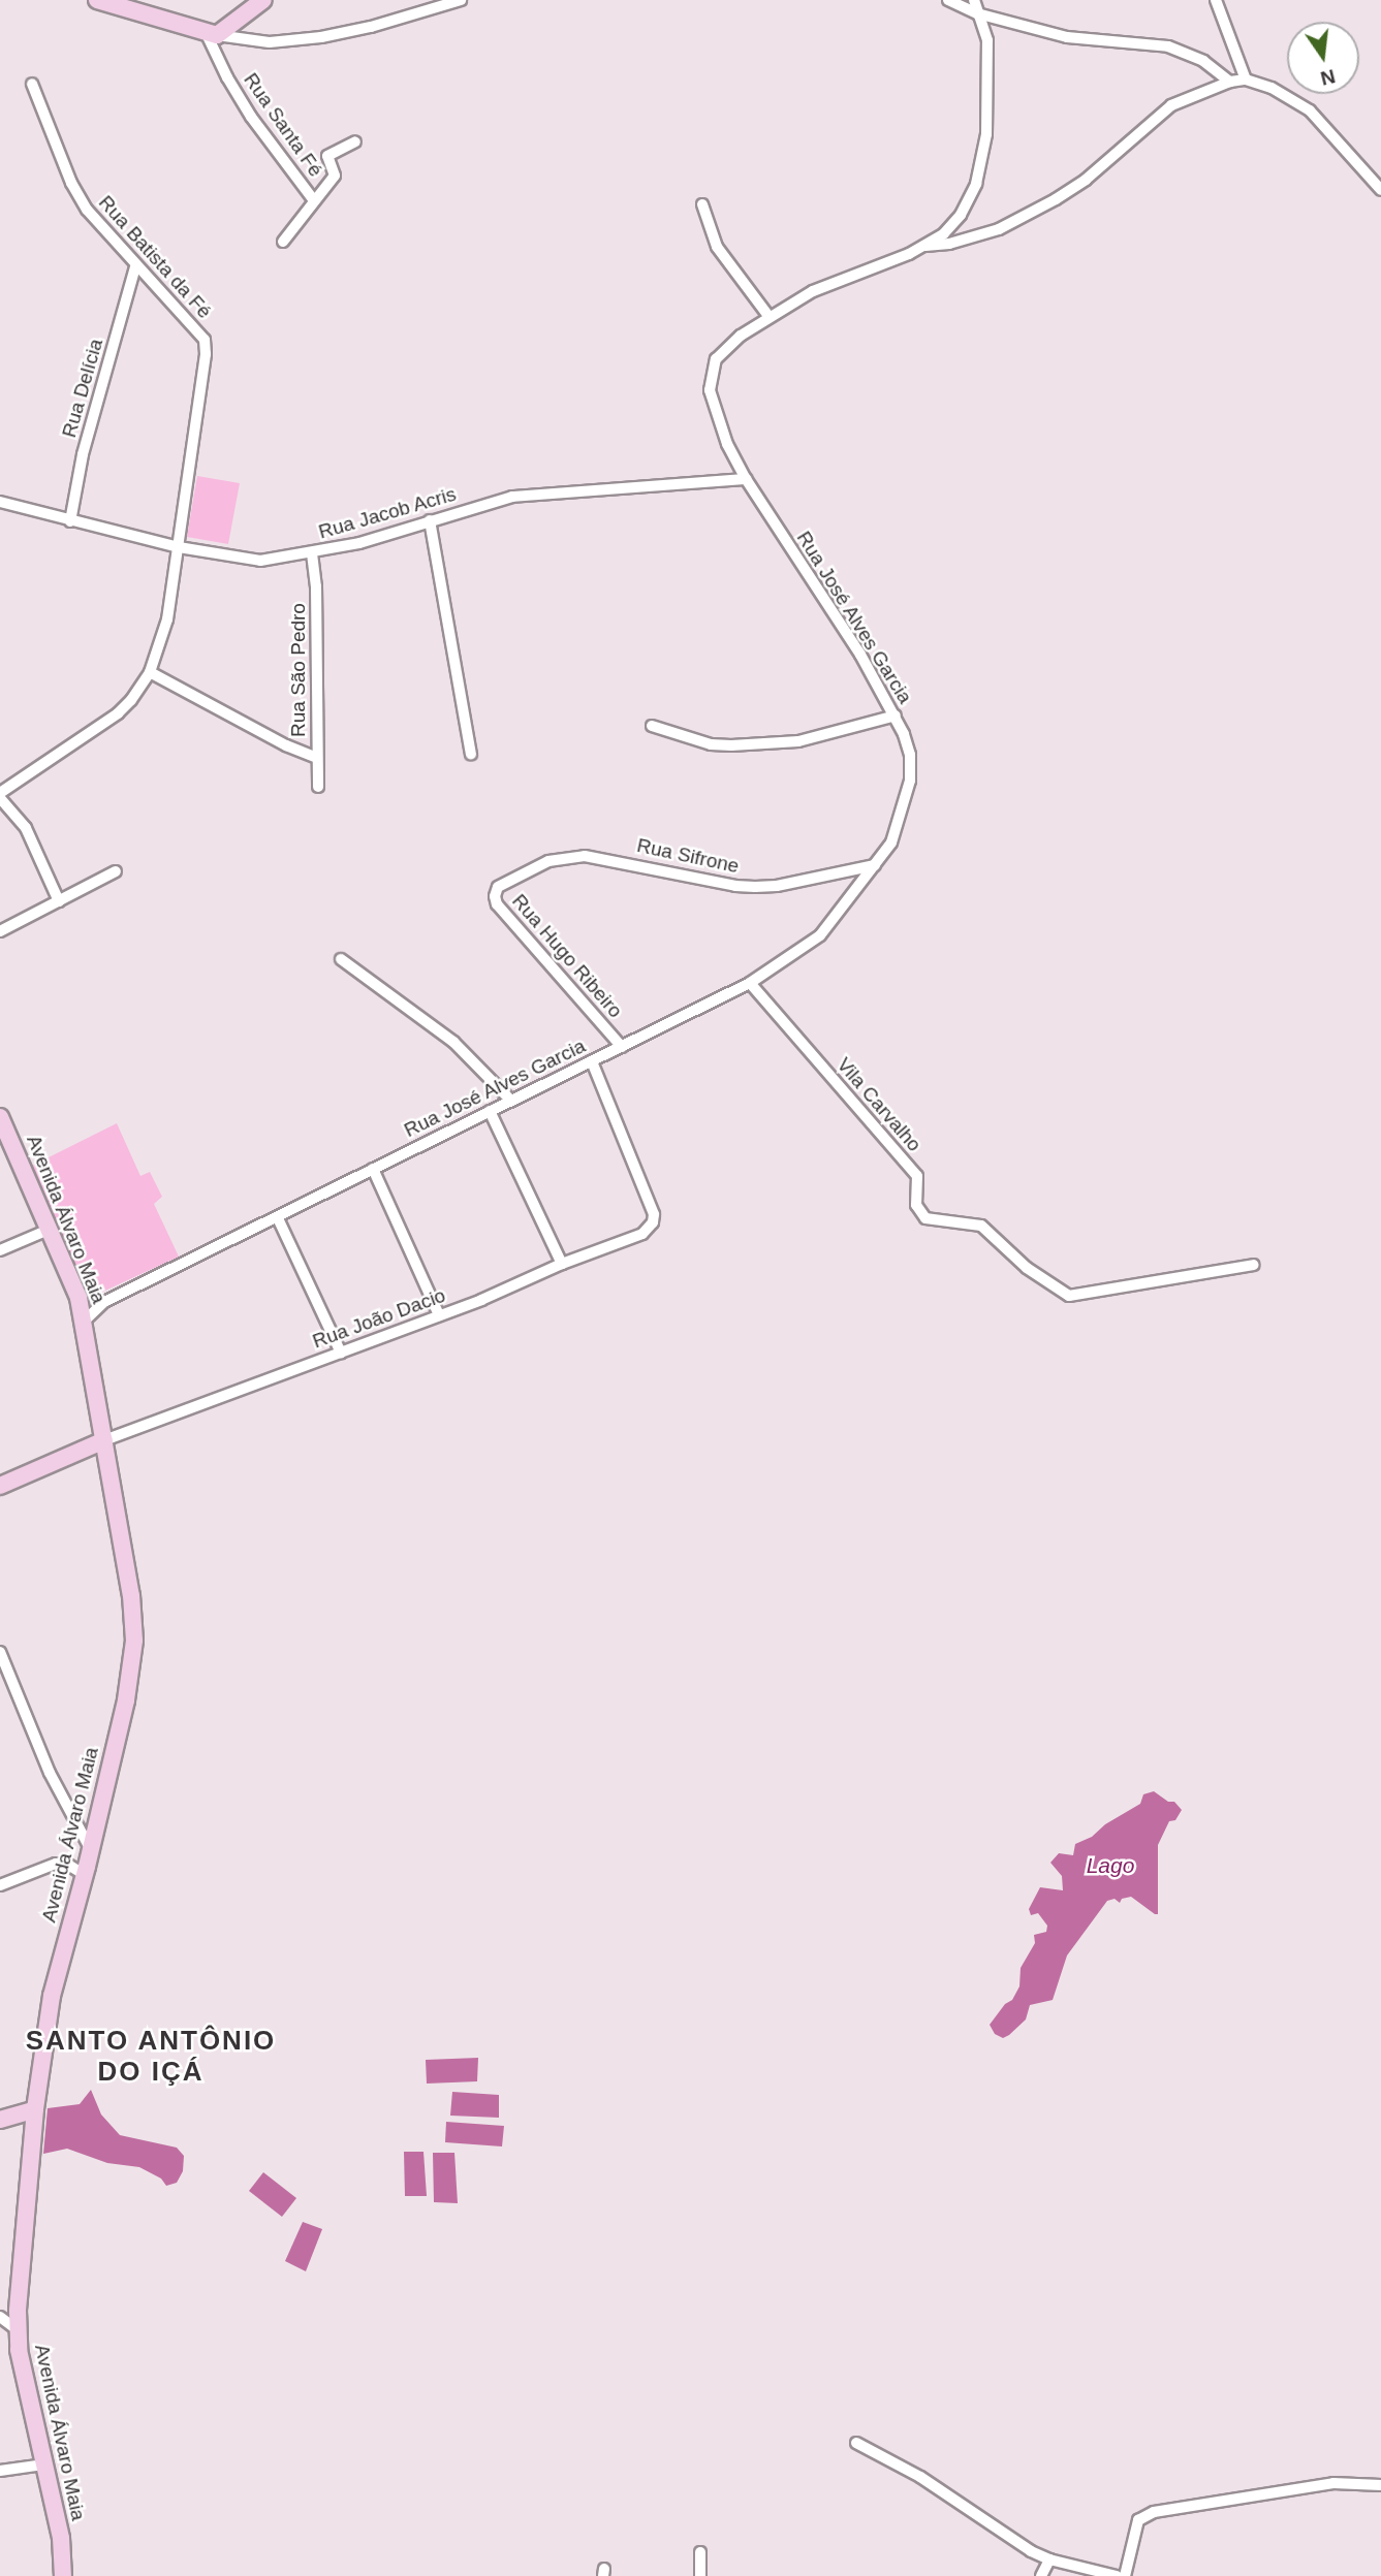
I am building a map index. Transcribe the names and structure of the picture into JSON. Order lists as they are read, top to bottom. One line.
{"streets":{"street":["Rua Santa Fé","Rua Batista da Fé","Rua Delícia","Rua Jacob Acris","Rua José Alves Garcia","Rua São Pedro","Rua Sifrone","Rua Hugo Ribeiro","Vila Carvalho","Avenida Álvaro Maia","Rua João Dacio"]},"crossings":[["Rua Batista da Fé","Rua Delícia"],["Rua Batista da Fé","Rua Jacob Acris"],["Rua Delícia","Rua Jacob Acris"],["Rua Jacob Acris","Rua José Alves Garcia"],["Rua Jacob Acris","Rua São Pedro"],["Rua José Alves Garcia","Rua Sifrone"],["Rua José Alves Garcia","Rua Hugo Ribeiro"],["Rua José Alves Garcia","Vila Carvalho"],["Rua José Alves Garcia","Avenida Álvaro Maia"],["Rua José Alves Garcia","Rua João Dacio"],["Rua Sifrone","Rua Hugo Ribeiro"],["Avenida Álvaro Maia","Rua João Dacio"]],"districts":["SANTO ANTÔNIO DO IÇÁ"],"water":["Lago"],"north":"bottom"}
